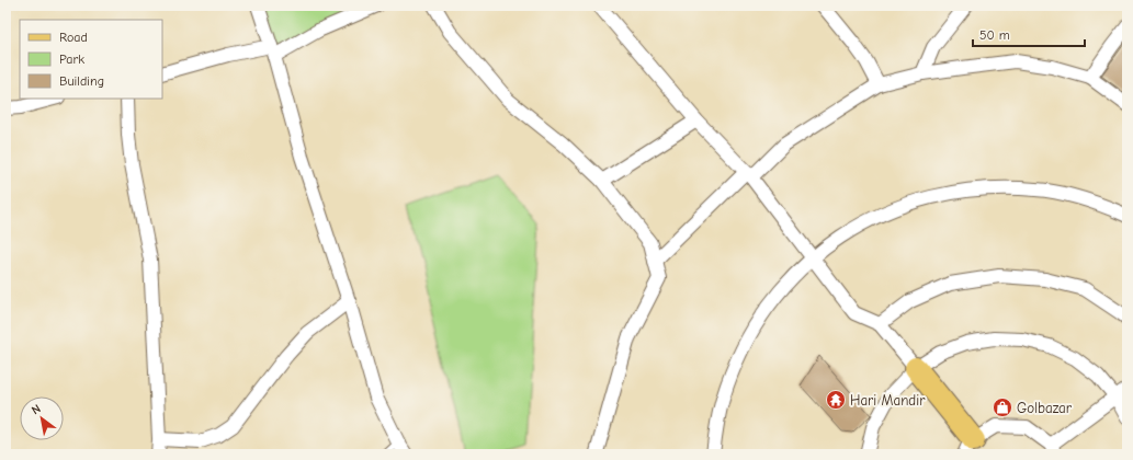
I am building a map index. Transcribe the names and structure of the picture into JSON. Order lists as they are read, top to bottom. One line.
{"places":{"temple":["Hari Mandir"],"shop":["Golbazar"]},"legend":["Road","Park","Building"],"scale_bar":"50 m","north":"top left"}
